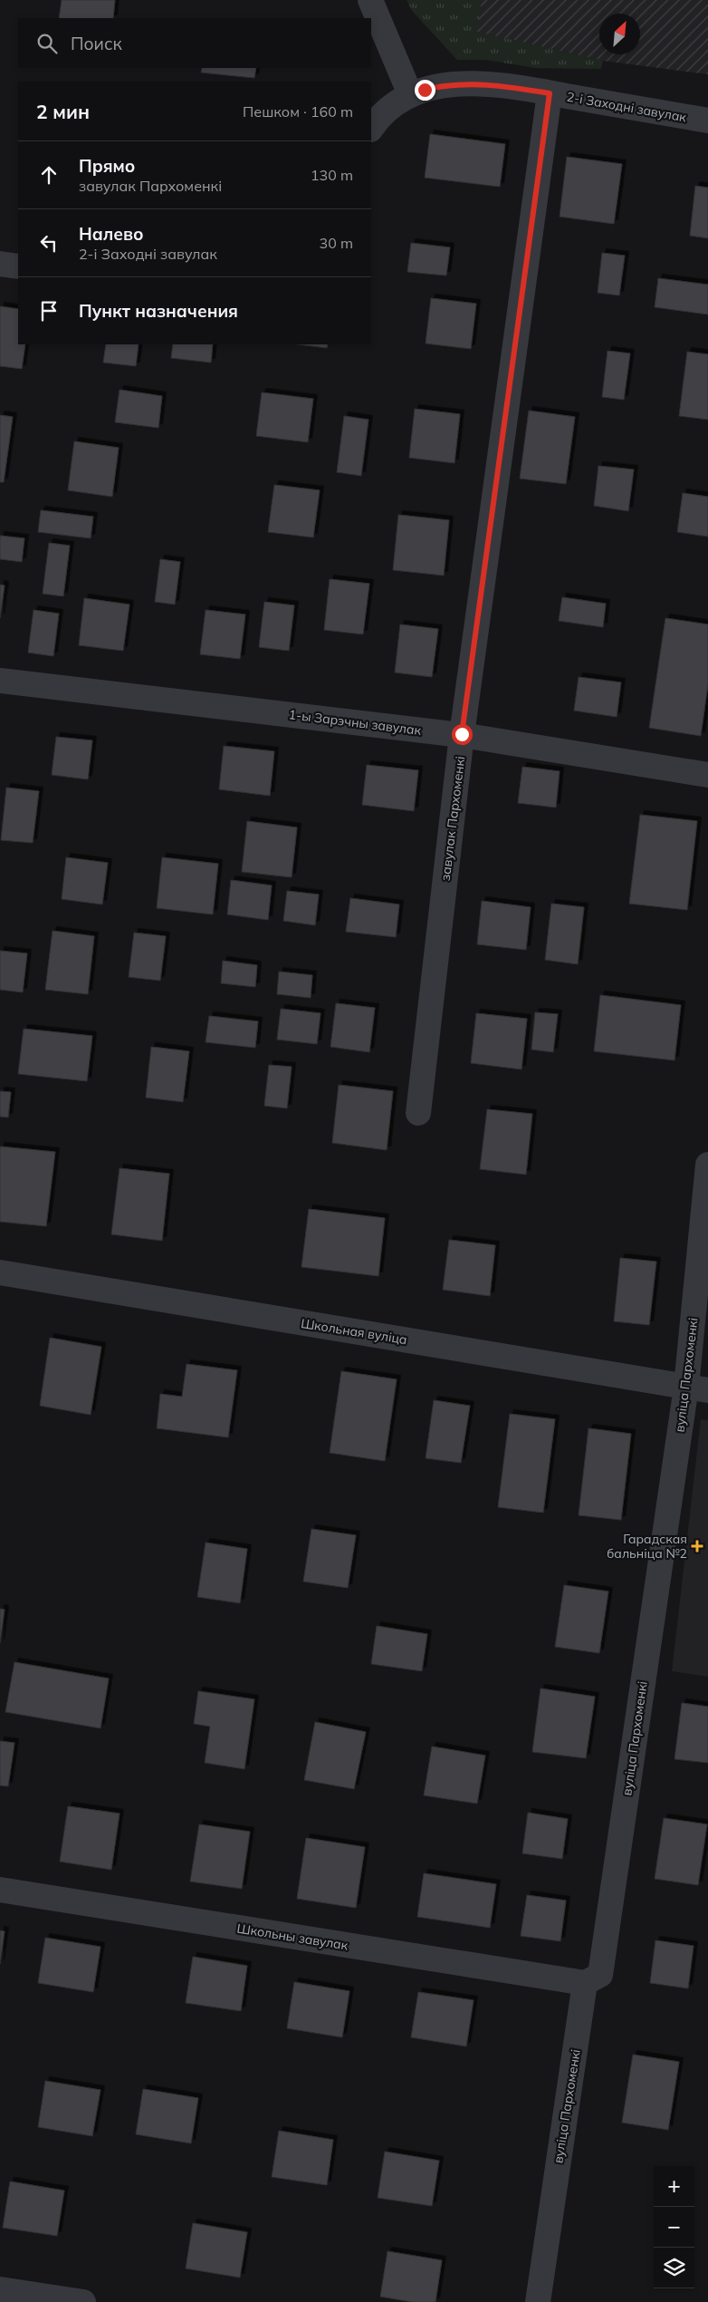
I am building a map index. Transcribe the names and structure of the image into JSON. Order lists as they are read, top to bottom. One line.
{"streets":{"street":["2-і Заходні завулак","1-ы Зарэчны завулак","завулак Пархоменкі","Школьная вуліца","вуліца Пархоменкі","Школьны завулак"]},"crossings":[["2-і Заходні завулак","завулак Пархоменкі"],["1-ы Зарэчны завулак","завулак Пархоменкі"],["Школьная вуліца","вуліца Пархоменкі"],["вуліца Пархоменкі","Школьны завулак"]],"places":{"health":["Гарадская бальніца №2"]},"north":"top right","page":{"search":"Поиск","heading":["2 мин","Пешком · 160 m"],"list":[["Прямо","завулак Пархоменкі","130 m"],["Налево","2-і Заходні завулак","30 m"],"Пункт назначения"],"map_buttons":["+","−"]}}
